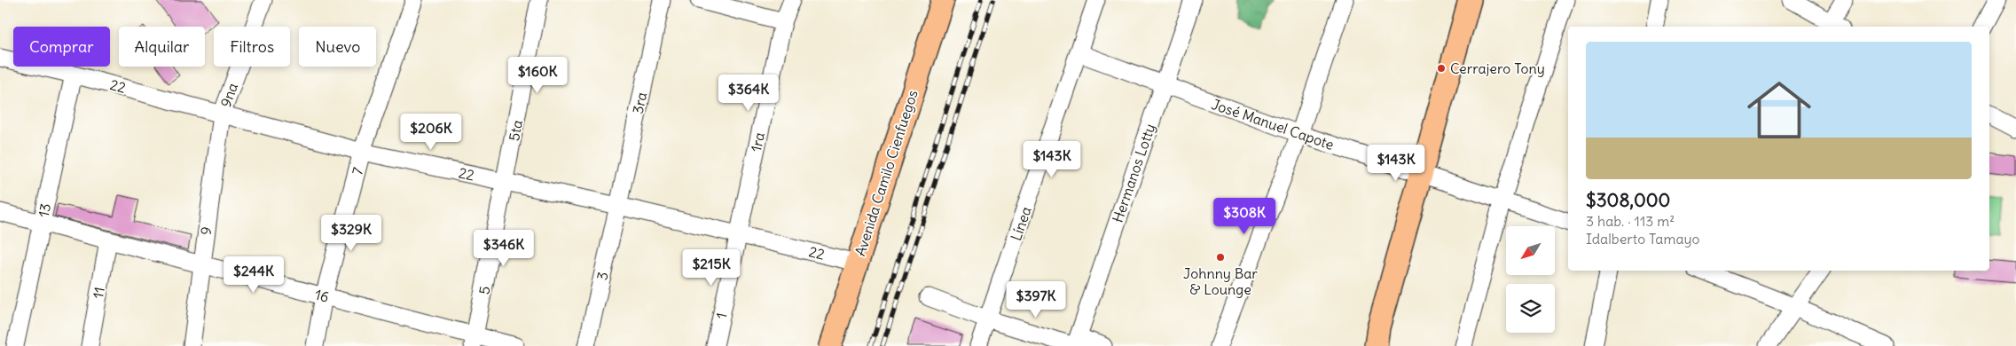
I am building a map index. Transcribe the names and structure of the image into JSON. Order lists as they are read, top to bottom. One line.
{"streets":{"main road":["Avenida Camilo Cienfuegos"],"street":["22","9na","3ra","José Manuel Capote","5ta","1ra","7","Hermanos Lotty","13","Línea","9","3","5","11","16","1"]},"crossings":[["22","9na"],["22","3ra"],["22","5ta"],["22","1ra"],["22","7"],["22","Avenida Camilo Cienfuegos"],["22","13"],["22","9"],["22","3"],["22","5"],["22","1"],["9na","9"],["3ra","3"],["José Manuel Capote","Hermanos Lotty"],["José Manuel Capote","Línea"],["5ta","5"],["1ra","1"],["7","16"],["13","16"],["9","16"],["5","16"],["11","16"]],"places":["Cerrajero Tony","Johnny Bar & Lounge"],"north":"bottom left","page":{"chip":["Comprar","Alquilar","Filtros","Nuevo"],"list":[{"name":"$308,000","note":"3 hab. · 113 m² · Idalberto Tamayo"}],"price":["$160K","$364K","$206K","$143K","$143K","$308K","$329K","$346K","$215K","$244K","$397K"]}}
